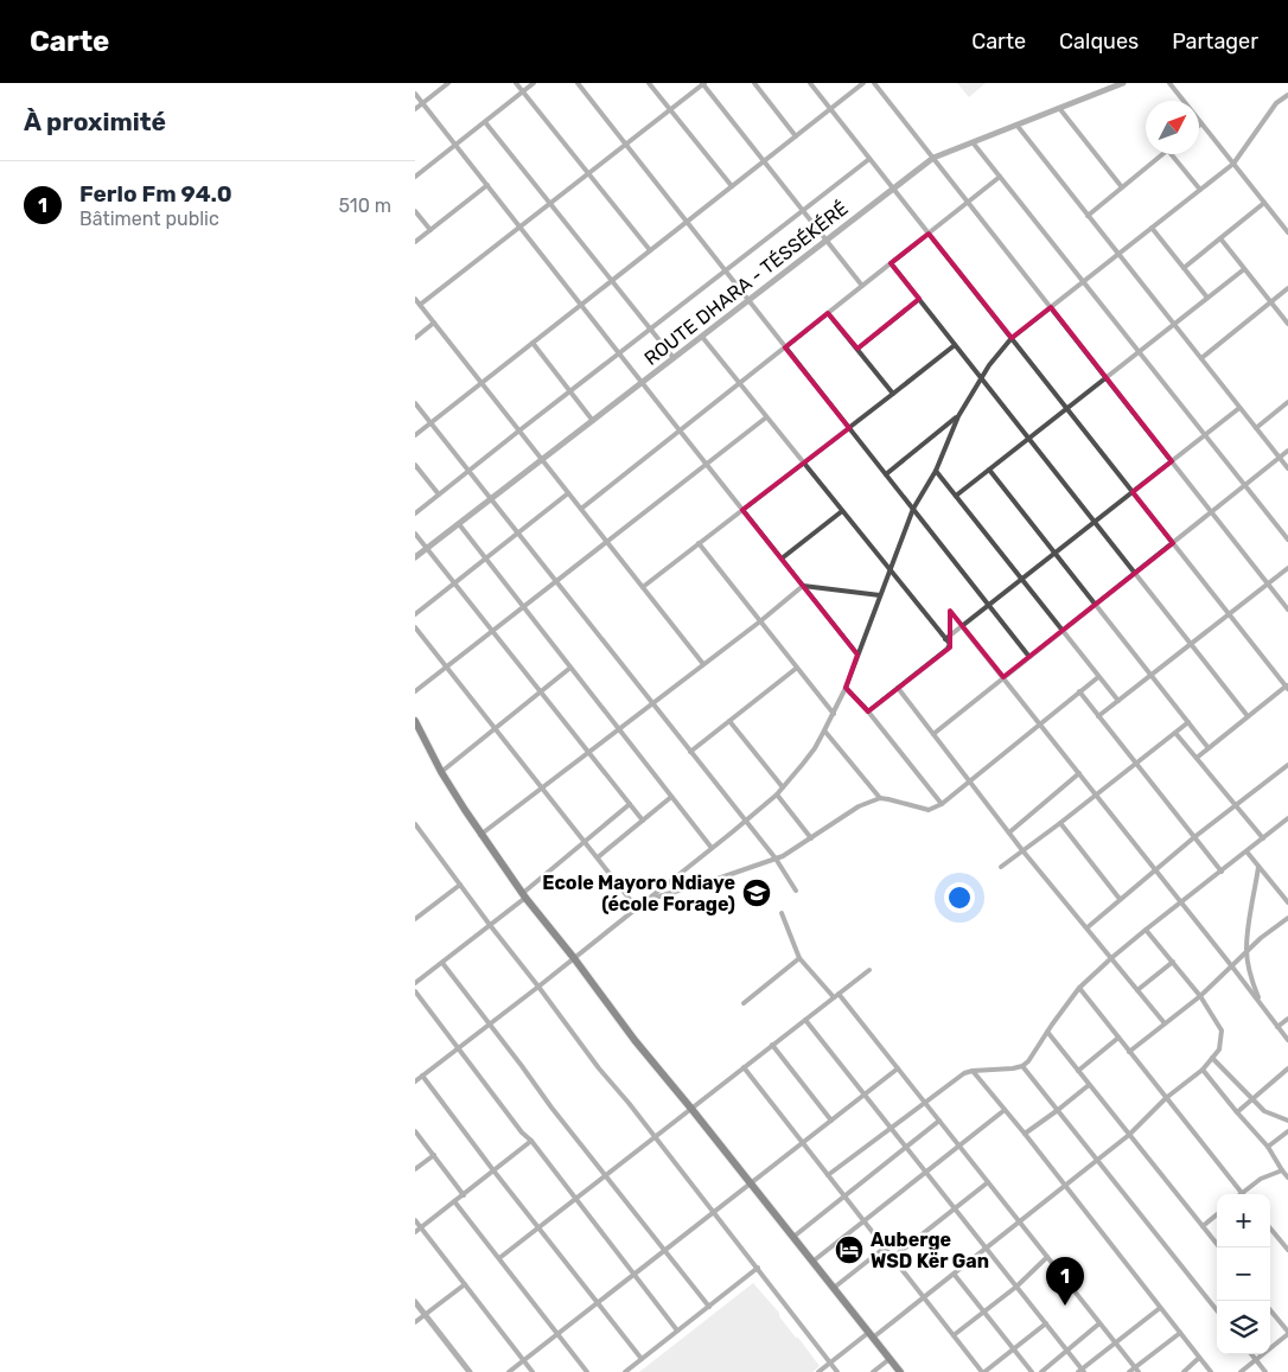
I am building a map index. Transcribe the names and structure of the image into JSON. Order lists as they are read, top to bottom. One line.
{"streets":{"street":["ROUTE DHARA - TÉSSÉKÉRÉ"]},"places":{"school or university":["Ecole Mayoro Ndiaye (école Forage)"],"hotel":["Auberge WSD Kër Gan"]},"north":"top right","page":{"header":"Carte","nav":["Carte","Calques","Partager"],"heading":"À proximité","list":[{"mark":"1","name":"Ferlo Fm 94.0","note":"Bâtiment public","value":"510 m"}],"map_buttons":["+","−"],"pins":"1"}}
